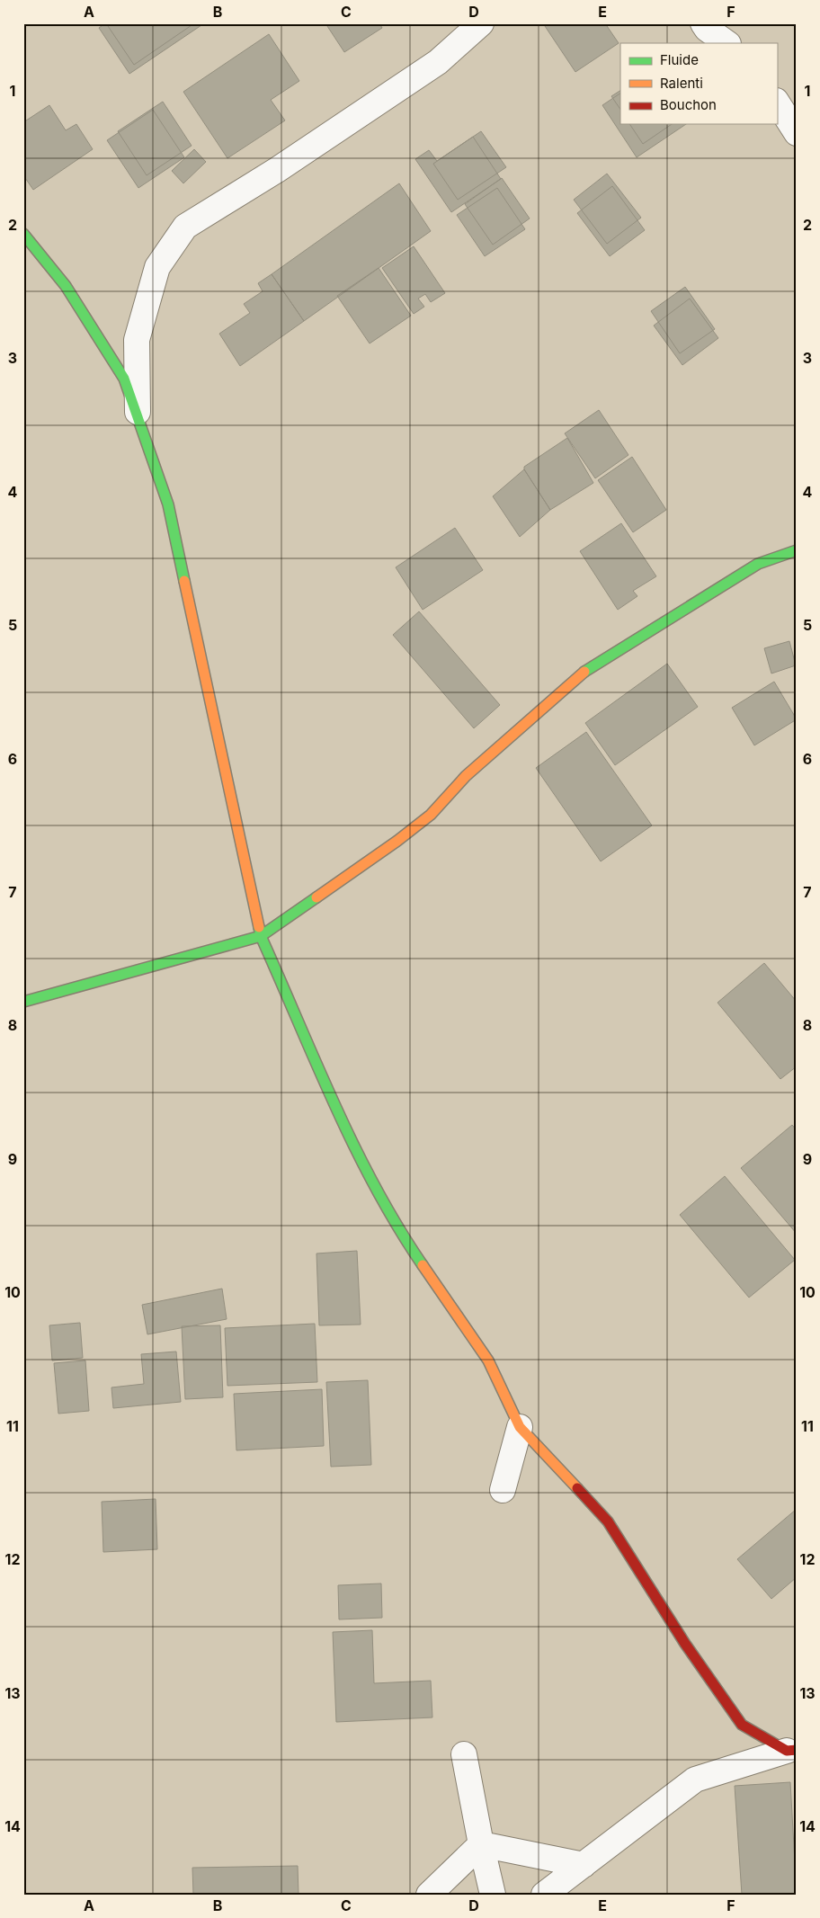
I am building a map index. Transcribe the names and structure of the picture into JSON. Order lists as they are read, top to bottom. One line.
{"legend":["Fluide","Ralenti","Bouchon"],"grid":{"columns":["A","B","C","D","E","F"],"rows":["1","2","3","4","5","6","7","8","9","10","11","12","13","14"]}}
